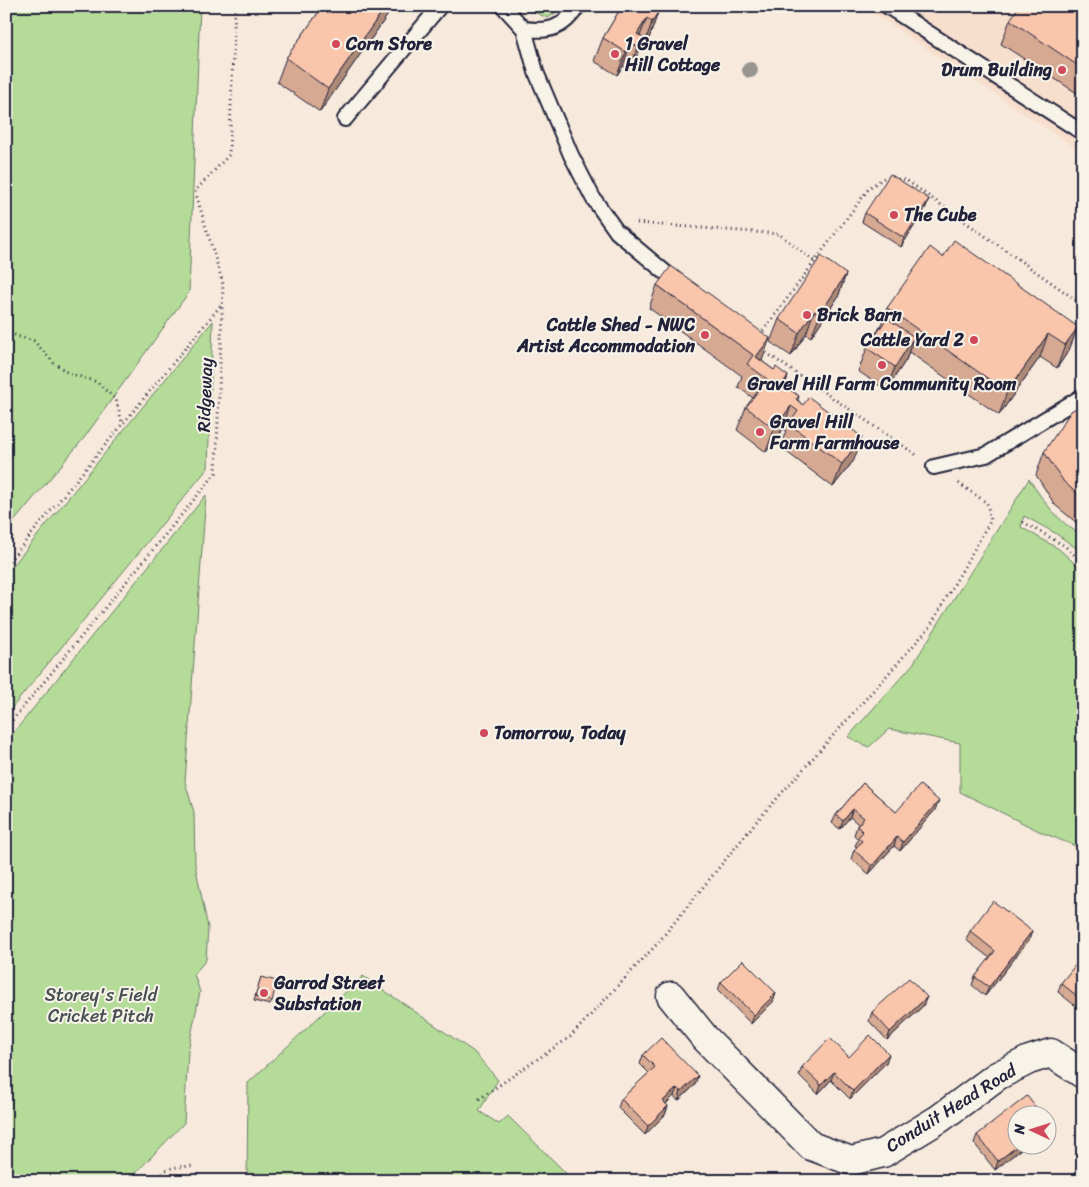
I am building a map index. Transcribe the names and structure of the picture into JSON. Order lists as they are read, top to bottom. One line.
{"streets":{"street":["Conduit Head Road"],"path":["Ridgeway"]},"parks":["Storey's Field Cricket Pitch"],"places":["Corn Store","1 Gravel Hill Cottage","Drum Building","The Cube","Brick Barn","Cattle Shed - NWC Artist Accommodation","Cattle Yard 2","Gravel Hill Farm Community Room","Gravel Hill Farm Farmhouse","Tomorrow, Today","Garrod Street Substation"],"north":"left"}
